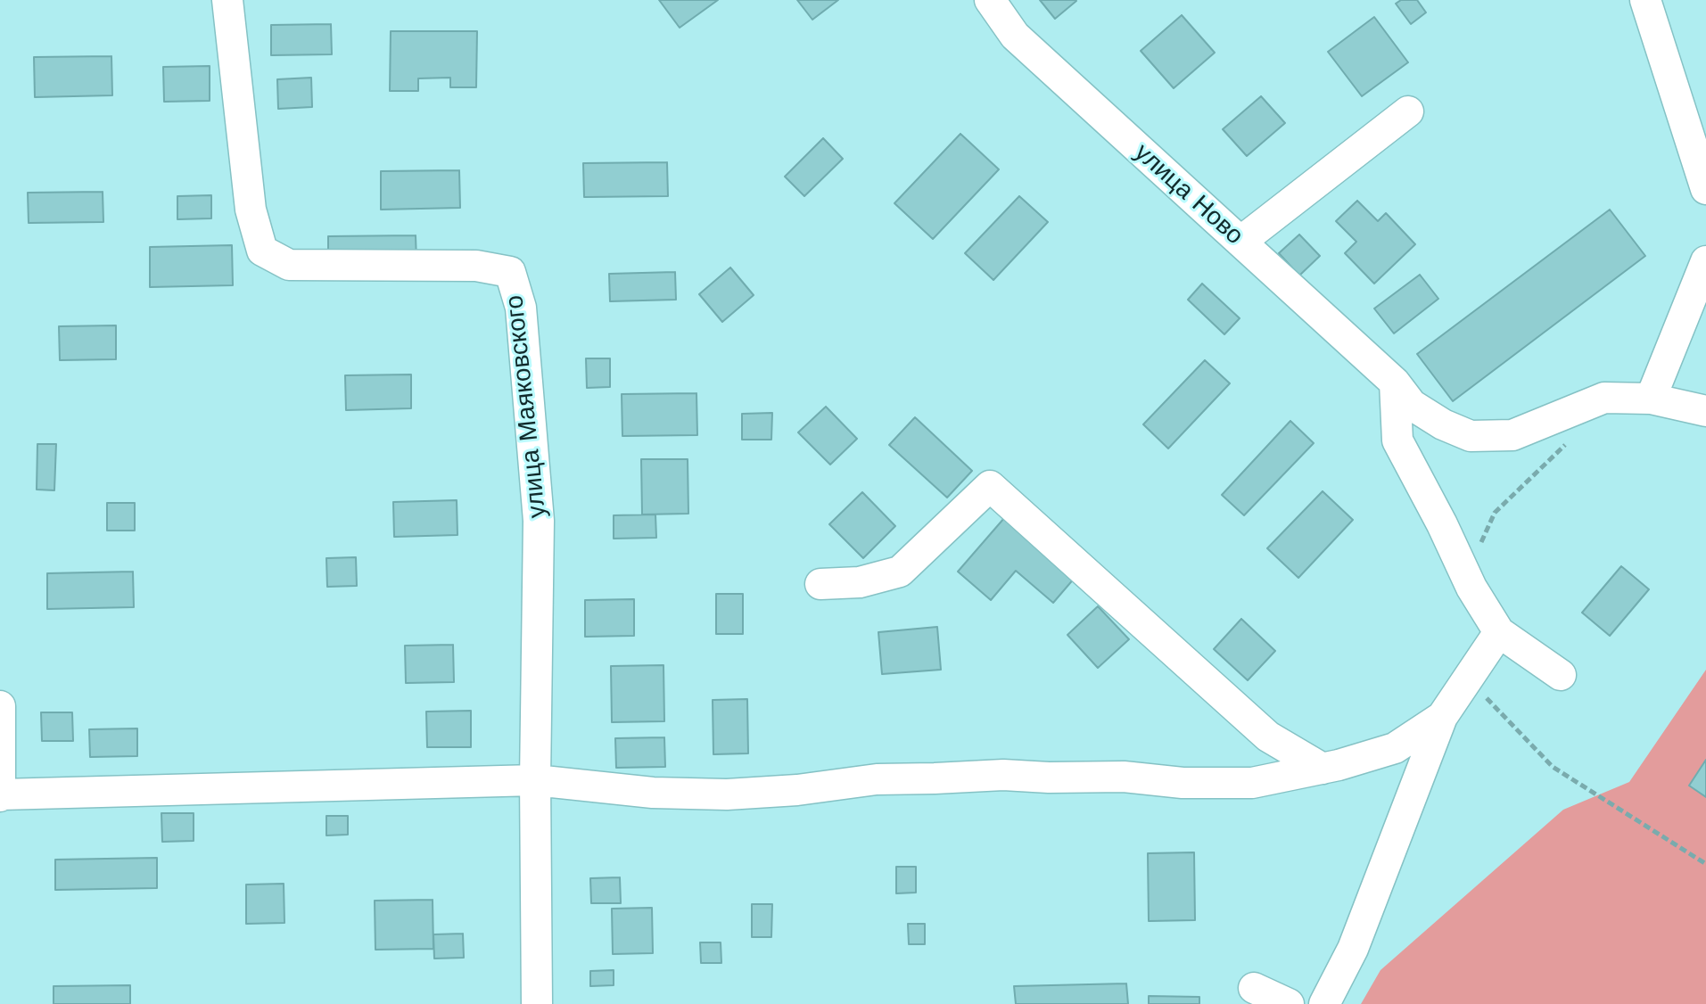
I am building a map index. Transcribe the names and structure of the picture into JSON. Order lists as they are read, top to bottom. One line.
{"streets":{"street":["улица Ново","улица Маяковского"]}}
